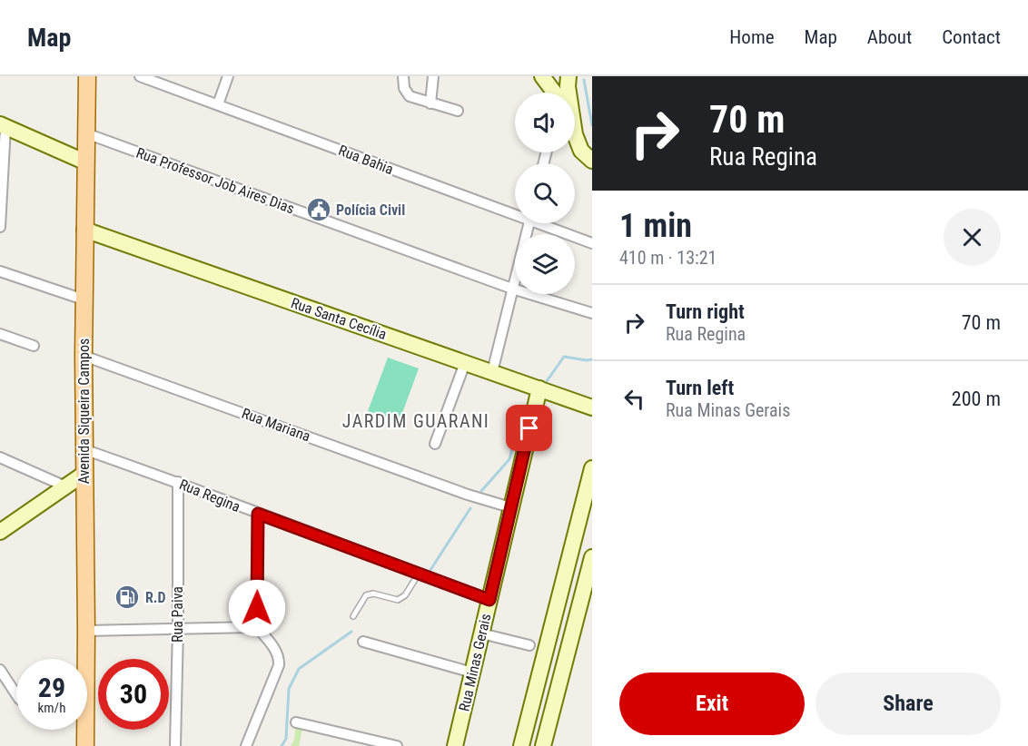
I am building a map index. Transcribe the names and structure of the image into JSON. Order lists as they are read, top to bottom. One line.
{"streets":{"main road":["Avenida Siqueira Campos"],"street":["Rua Bahia","Rua Professor Job Aires Dias","Rua Santa Cecília","Rua Mariana","Rua Regina","Rua Paiva","Rua Minas Gerais"]},"crossings":[["Rua Professor Job Aires Dias","Avenida Siqueira Campos"],["Rua Santa Cecília","Avenida Siqueira Campos"],["Rua Santa Cecília","Rua Minas Gerais"],["Avenida Siqueira Campos","Rua Mariana"],["Avenida Siqueira Campos","Rua Regina"],["Rua Mariana","Rua Minas Gerais"],["Rua Regina","Rua Paiva"],["Rua Regina","Rua Minas Gerais"]],"districts":["JARDIM GUARANI"],"places":{"public building":["Polícia Civil"],"fuel station":["R.D"]},"page":{"header":"Map","nav":["Home","Map","About","Contact"],"turn":["70 m","Rua Regina"],"heading":["1 min","410 m · 13:21"],"list":[{"name":"Turn right","note":"Rua Regina","value":"70 m"},{"name":"Turn left","note":"Rua Minas Gerais","value":"200 m"}],"speed":"29 km/h","limit":"30","buttons":["Exit","Share"]}}
